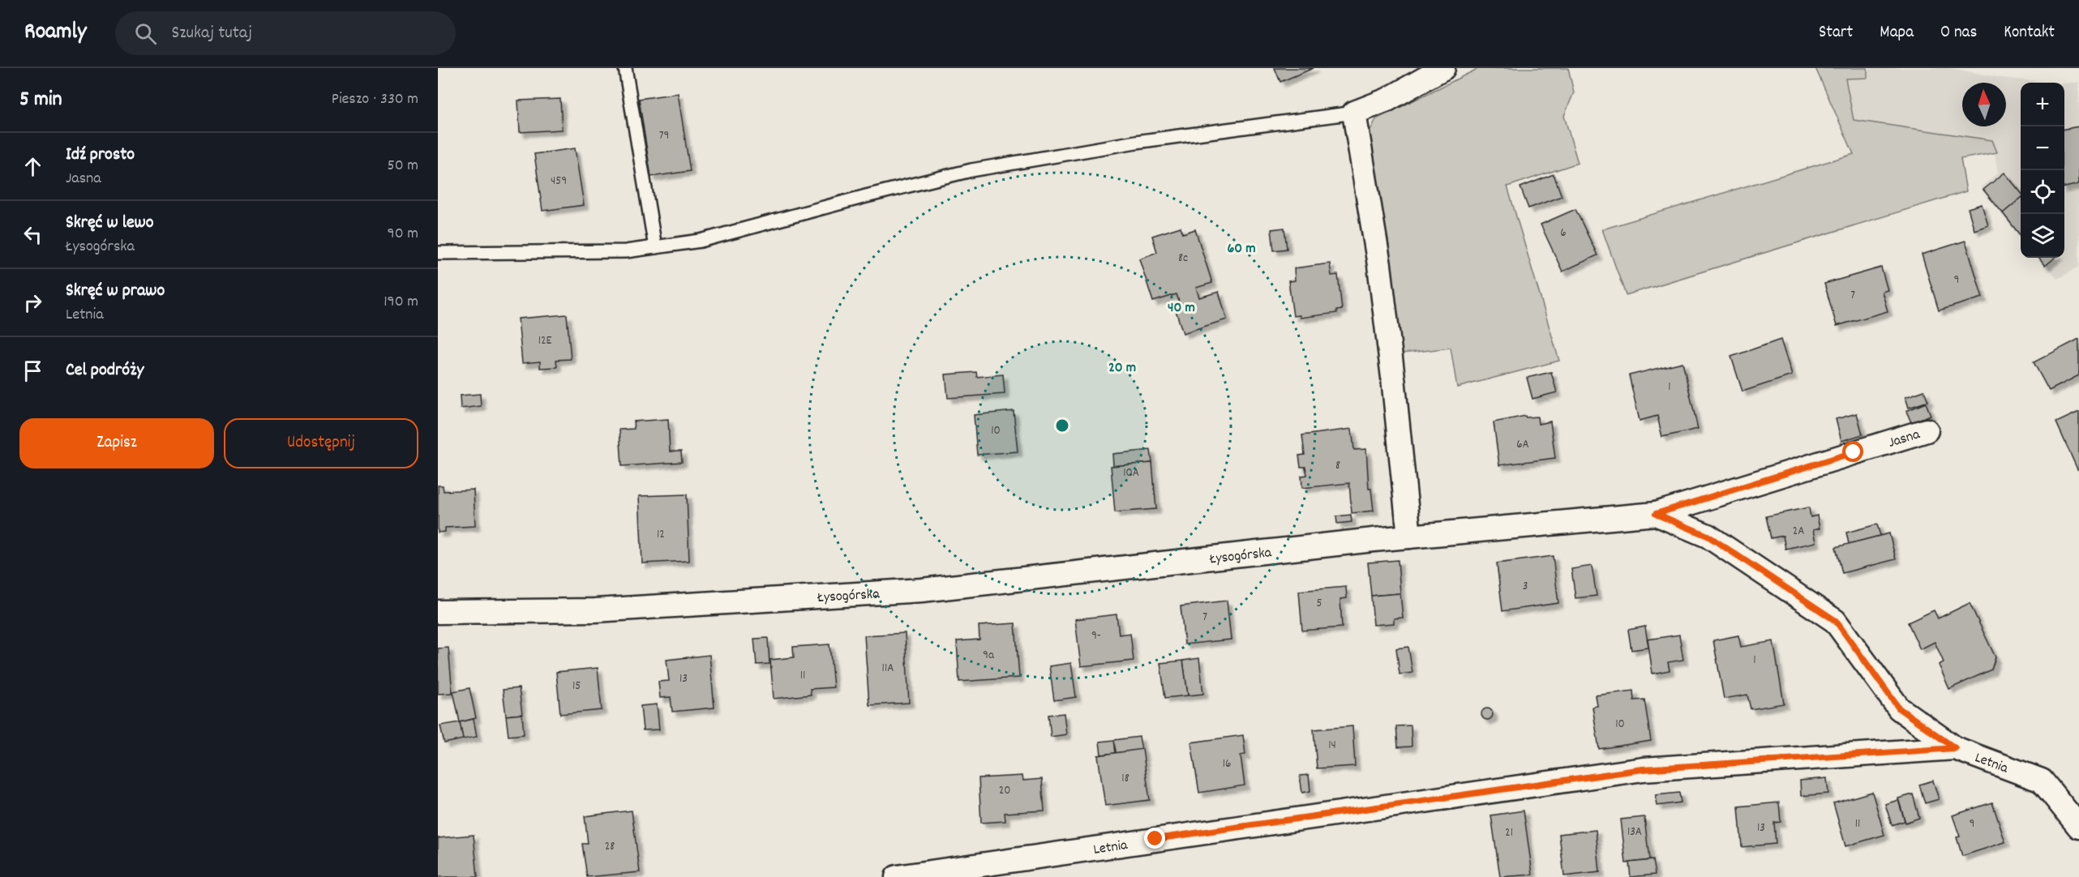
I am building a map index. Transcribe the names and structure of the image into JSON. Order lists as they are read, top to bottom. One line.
{"streets":{"street":["Jasna","Łysogórska","Letnia"]},"crossings":[["Jasna","Łysogórska"],["Łysogórska","Letnia"]],"house_numbers":["79","459","6","8c","9","7","12E","1","10","6A","8","10A","2A","12","3","5","7","9-","9a","1","11A","11","13","15","10","14","16","18","20","11","9","13","13A","21","28"],"north":"top","page":{"header":"Roamly","search":"Szukaj tutaj","nav":["Start","Mapa","O nas","Kontakt"],"heading":["5 min","Pieszo · 330 m"],"map_buttons":["+","−"],"list":[["Idź prosto","Jasna","50 m"],["Skręć w lewo","Łysogórska","90 m"],["Skręć w prawo","Letnia","190 m"],"Cel podróży"],"buttons":["Zapisz","Udostępnij"]},"rings":["60 m","40 m","20 m"]}
